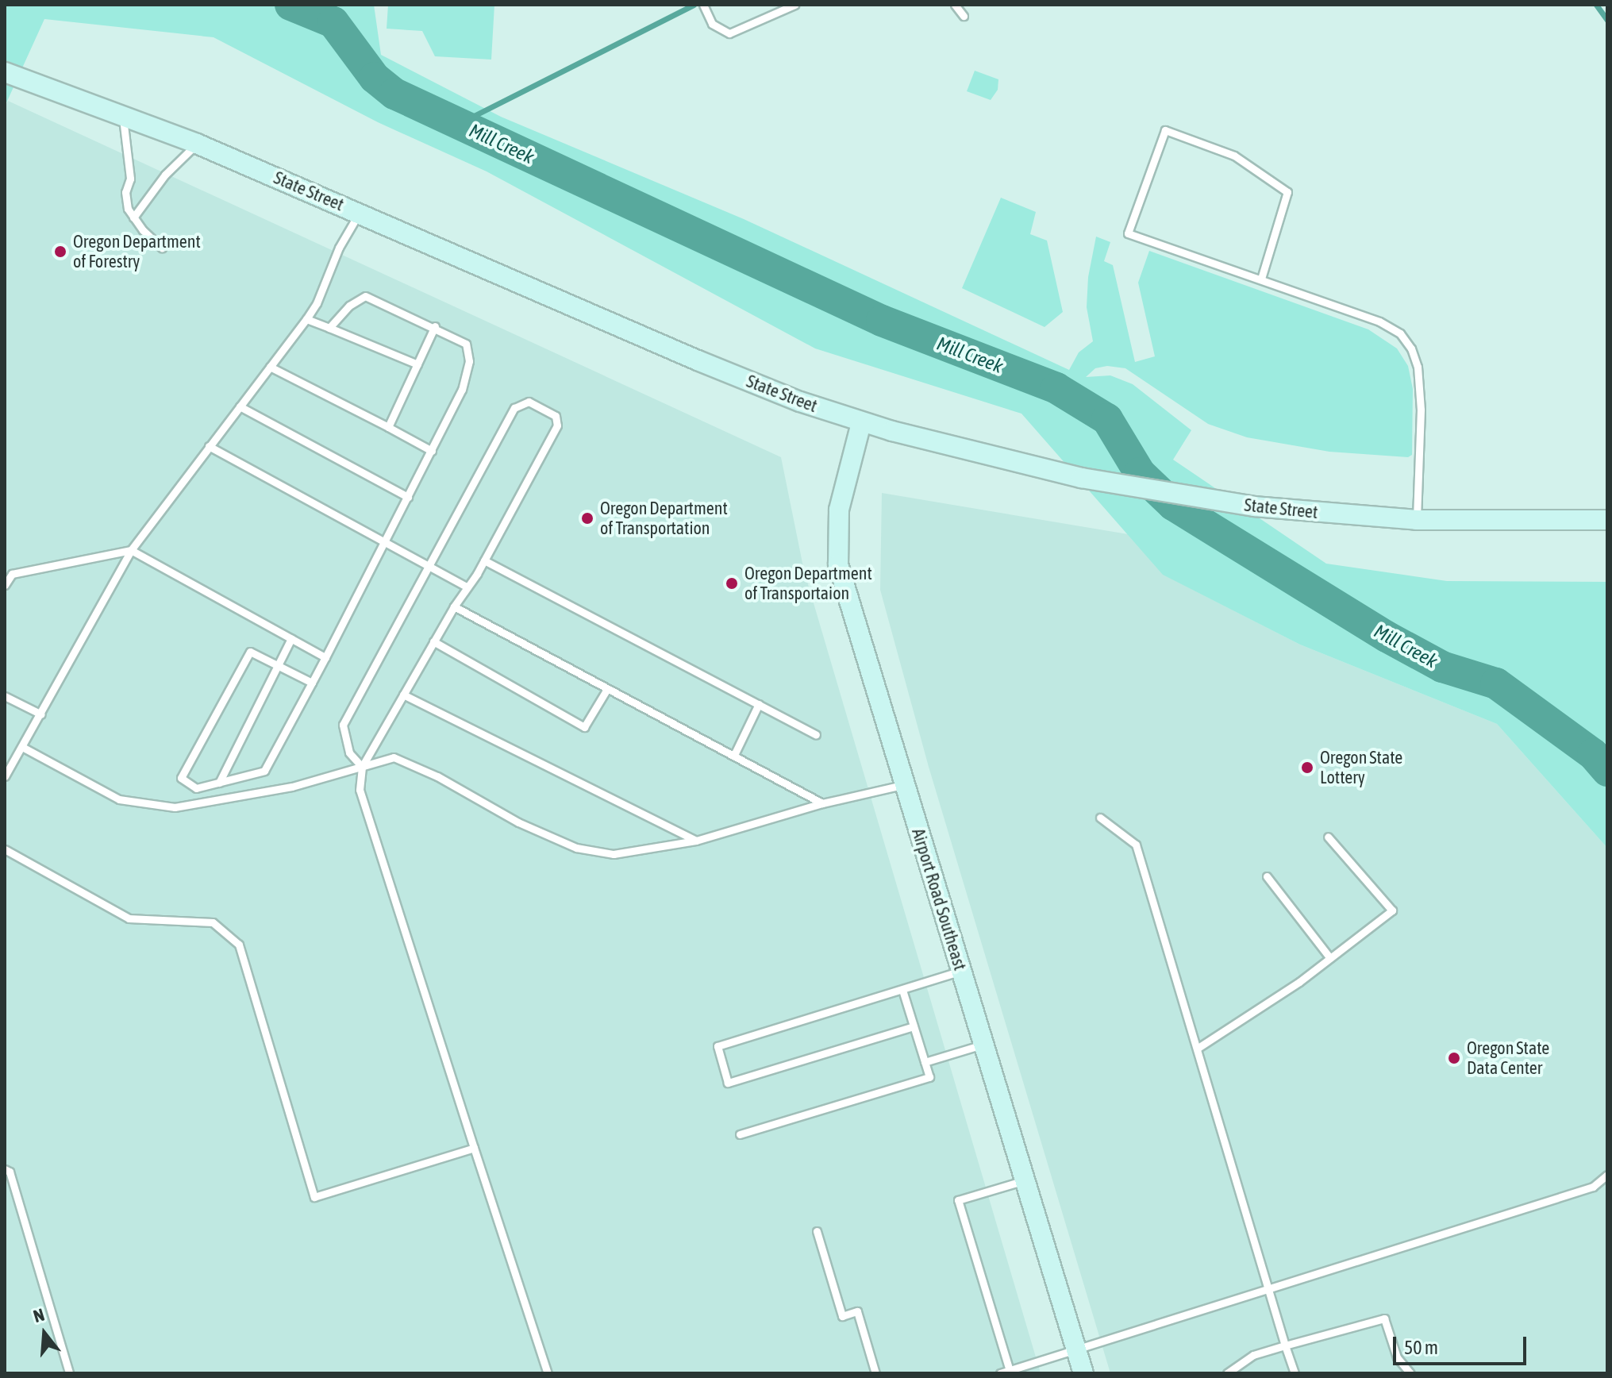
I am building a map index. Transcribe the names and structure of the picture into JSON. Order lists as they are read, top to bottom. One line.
{"streets":{"main road":["State Street","Airport Road Southeast"]},"crossings":[["State Street","Airport Road Southeast"]],"water":["Mill Creek"],"places":["Oregon Department of Forestry","Oregon Department of Transportation","Oregon Department of Transportaion","Oregon State Lottery","Oregon State Data Center"],"scale_bar":"50 m","north":"top"}
